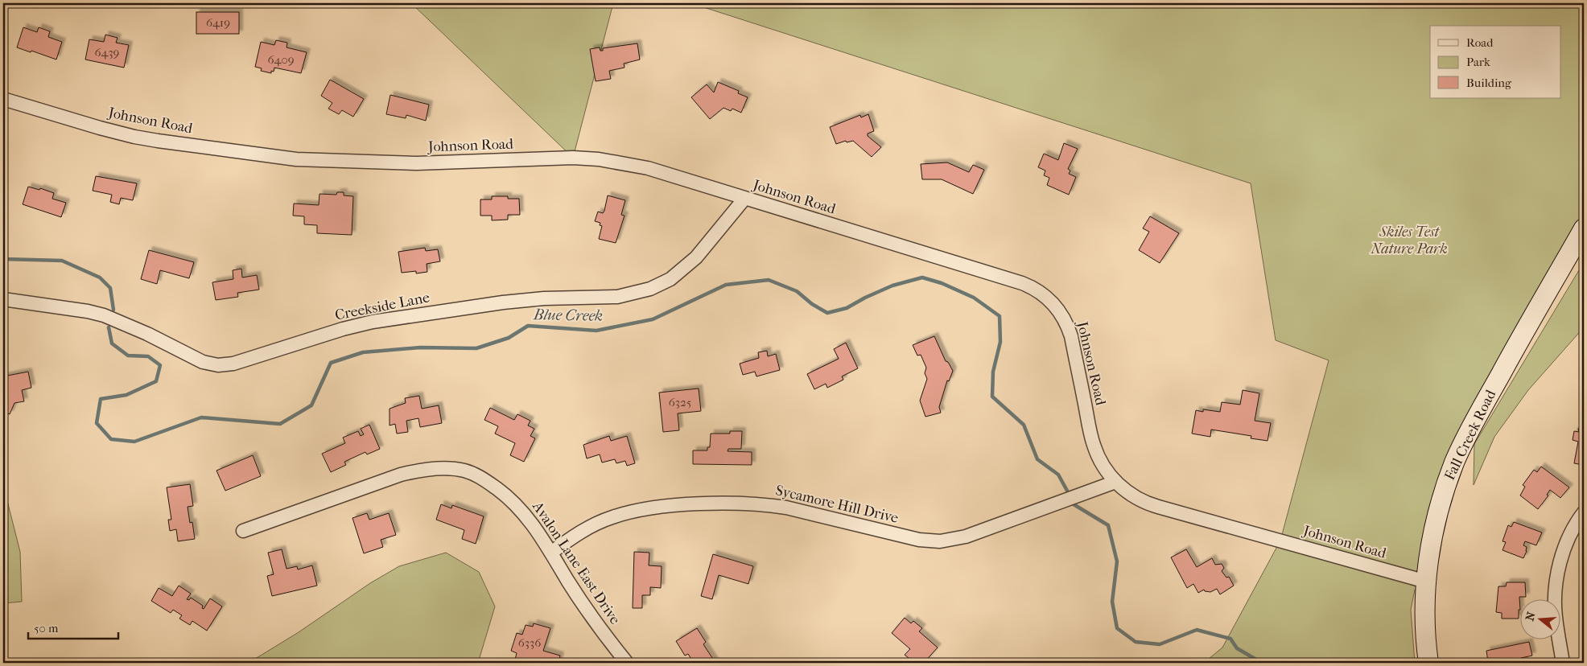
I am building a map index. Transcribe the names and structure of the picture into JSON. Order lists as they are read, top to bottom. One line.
{"streets":{"main road":["Fall Creek Road"],"street":["Johnson Road","Creekside Lane","Sycamore Hill Drive","Avalon Lane East Drive"]},"crossings":[["Johnson Road","Creekside Lane"],["Johnson Road","Fall Creek Road"],["Johnson Road","Sycamore Hill Drive"],["Sycamore Hill Drive","Avalon Lane East Drive"]],"water":["Blue Creek"],"parks":["Skiles Test Nature Park"],"house_numbers":["6419","6439","6409","6325","6336"],"legend":["Road","Park","Building"],"scale_bar":"50 m","north":"left"}
